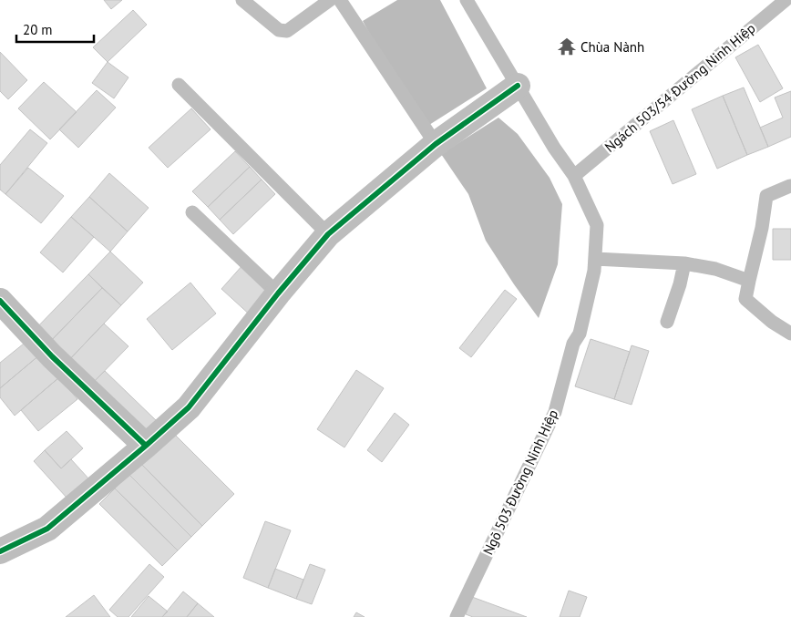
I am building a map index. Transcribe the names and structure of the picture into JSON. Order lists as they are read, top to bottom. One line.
{"streets":{"lane":["Ngách 503/54 Đường Ninh Hiệp","Ngõ 503 Đường Ninh Hiệp"]},"crossings":[["Ngách 503/54 Đường Ninh Hiệp","Ngõ 503 Đường Ninh Hiệp"]],"places":{"temple":["Chùa Nành"]},"scale_bar":"20 m"}
